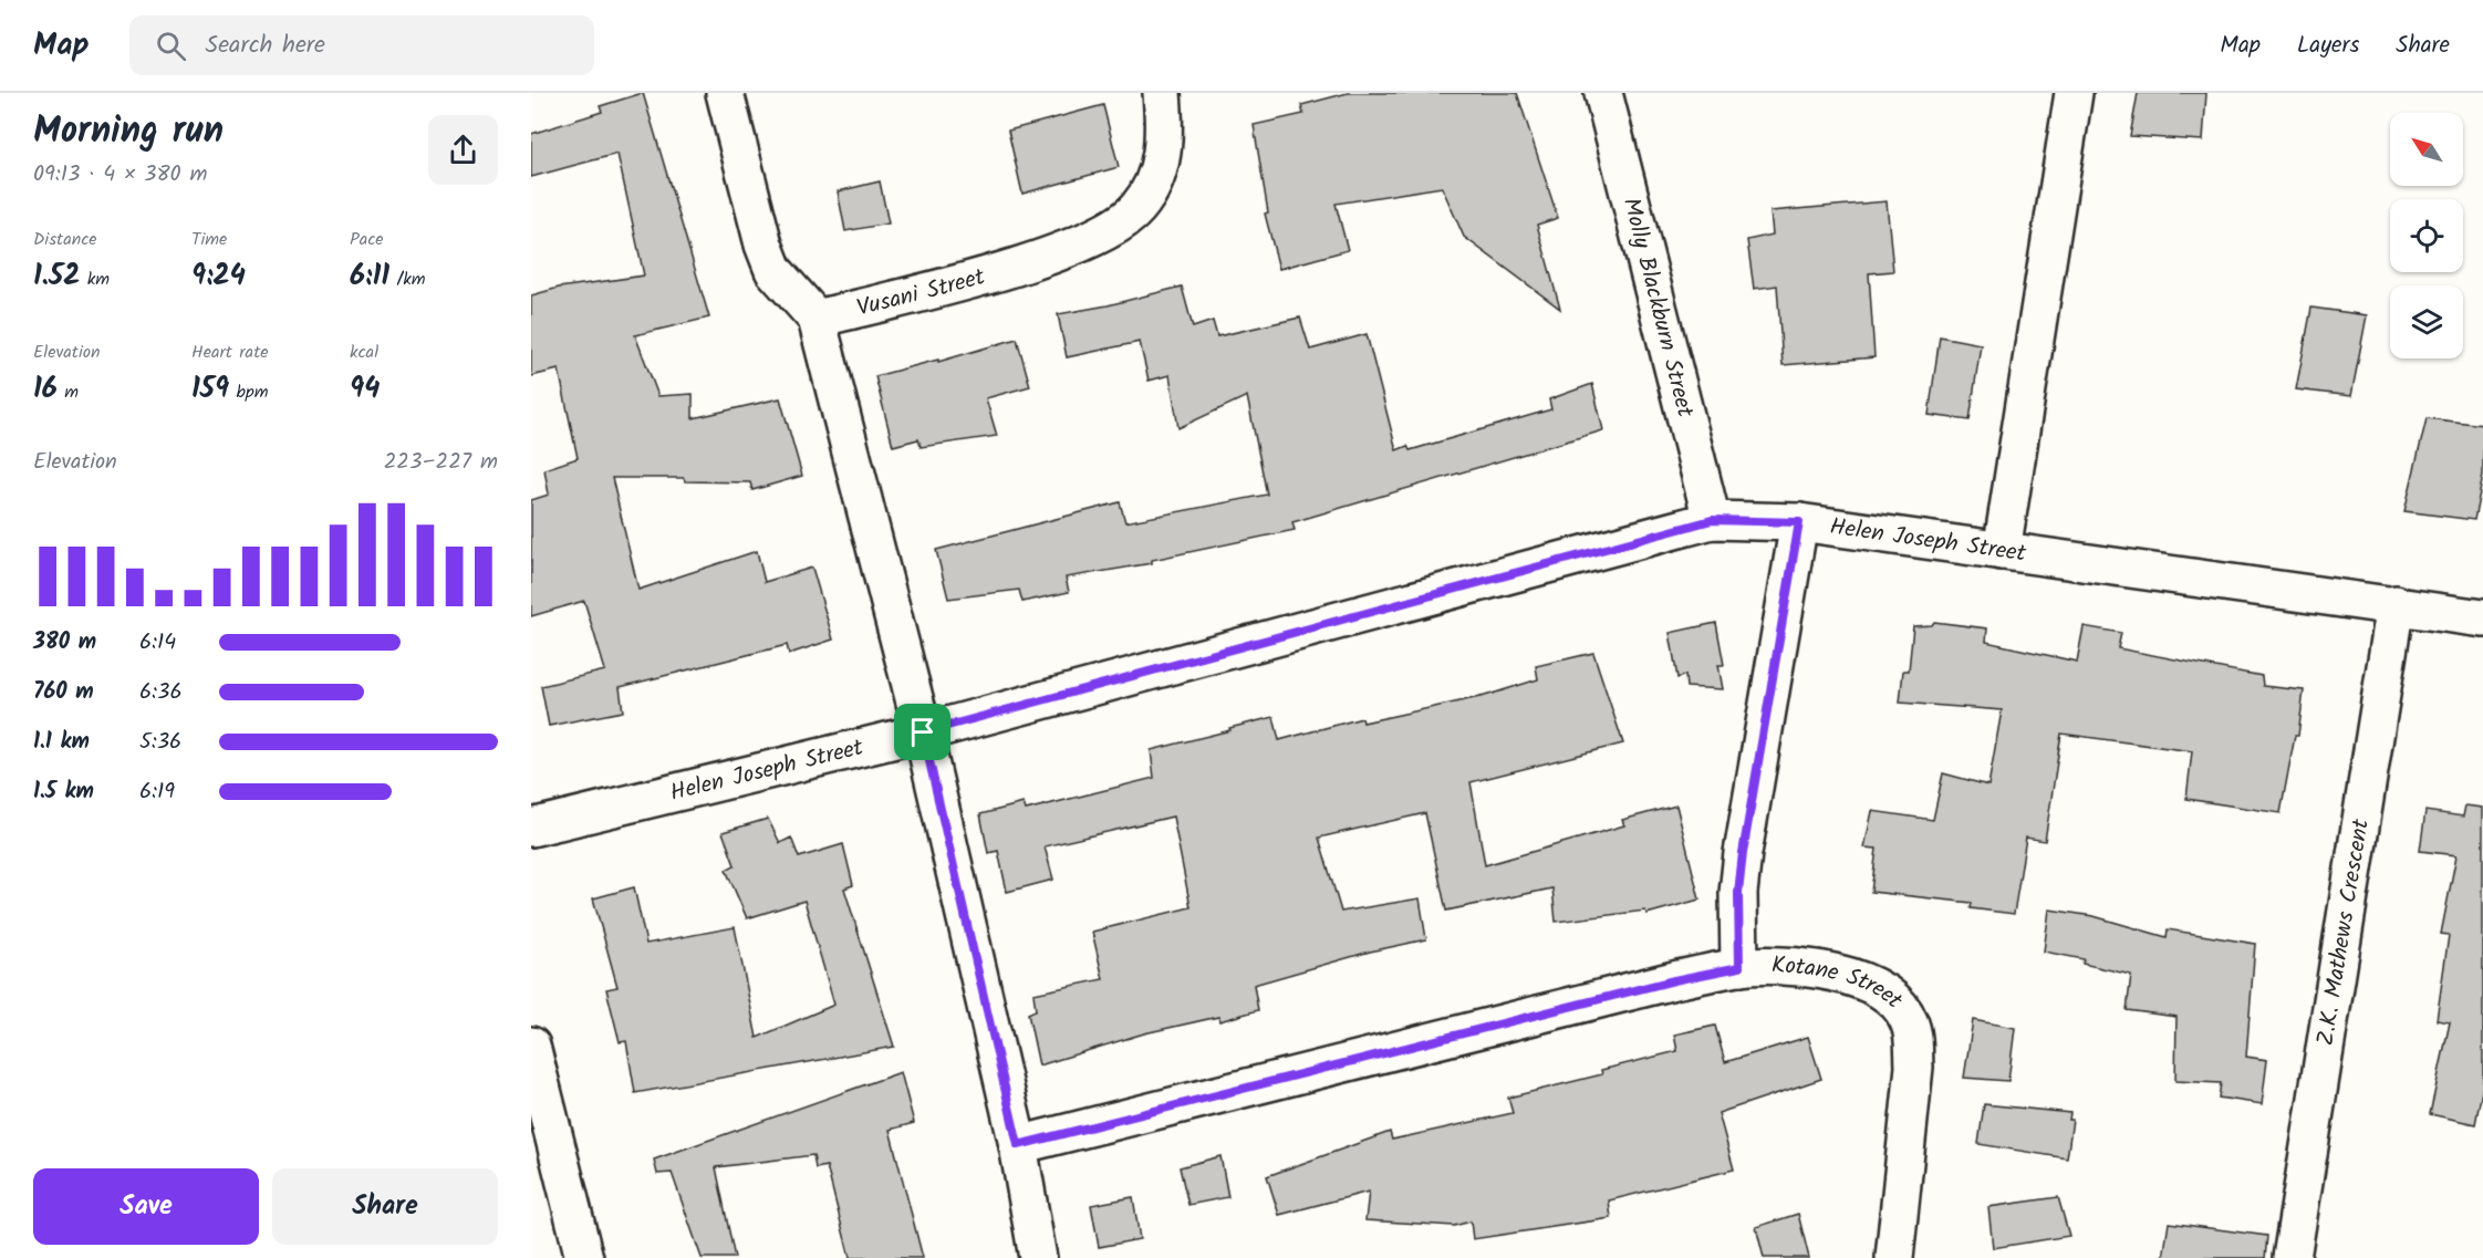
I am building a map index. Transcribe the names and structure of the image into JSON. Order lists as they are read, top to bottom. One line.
{"streets":{"street":["Vusani Street","Molly Blackburn Street","Helen Joseph Street","Z.K. Mathews Crescent","Kotane Street"]},"crossings":[["Molly Blackburn Street","Helen Joseph Street"],["Helen Joseph Street","Z.K. Mathews Crescent"]],"north":"top left","page":{"header":"Map","search":"Search here","nav":["Map","Layers","Share"],"heading":["Morning run","09:13 · 4 × 380 m"],"stats":[["Distance","1.52 km"],["Time","9:24"],["Pace","6:11 /km"],["Elevation","16 m"],["Heart rate","159 bpm"],["kcal","94"]],"chart":["Elevation","223–227 m"],"list":[{"name":"380 m","note":"6:14"},{"name":"760 m","note":"6:36"},{"name":"1.1 km","note":"5:36"},{"name":"1.5 km","note":"6:19"}],"buttons":["Save","Share"]}}
